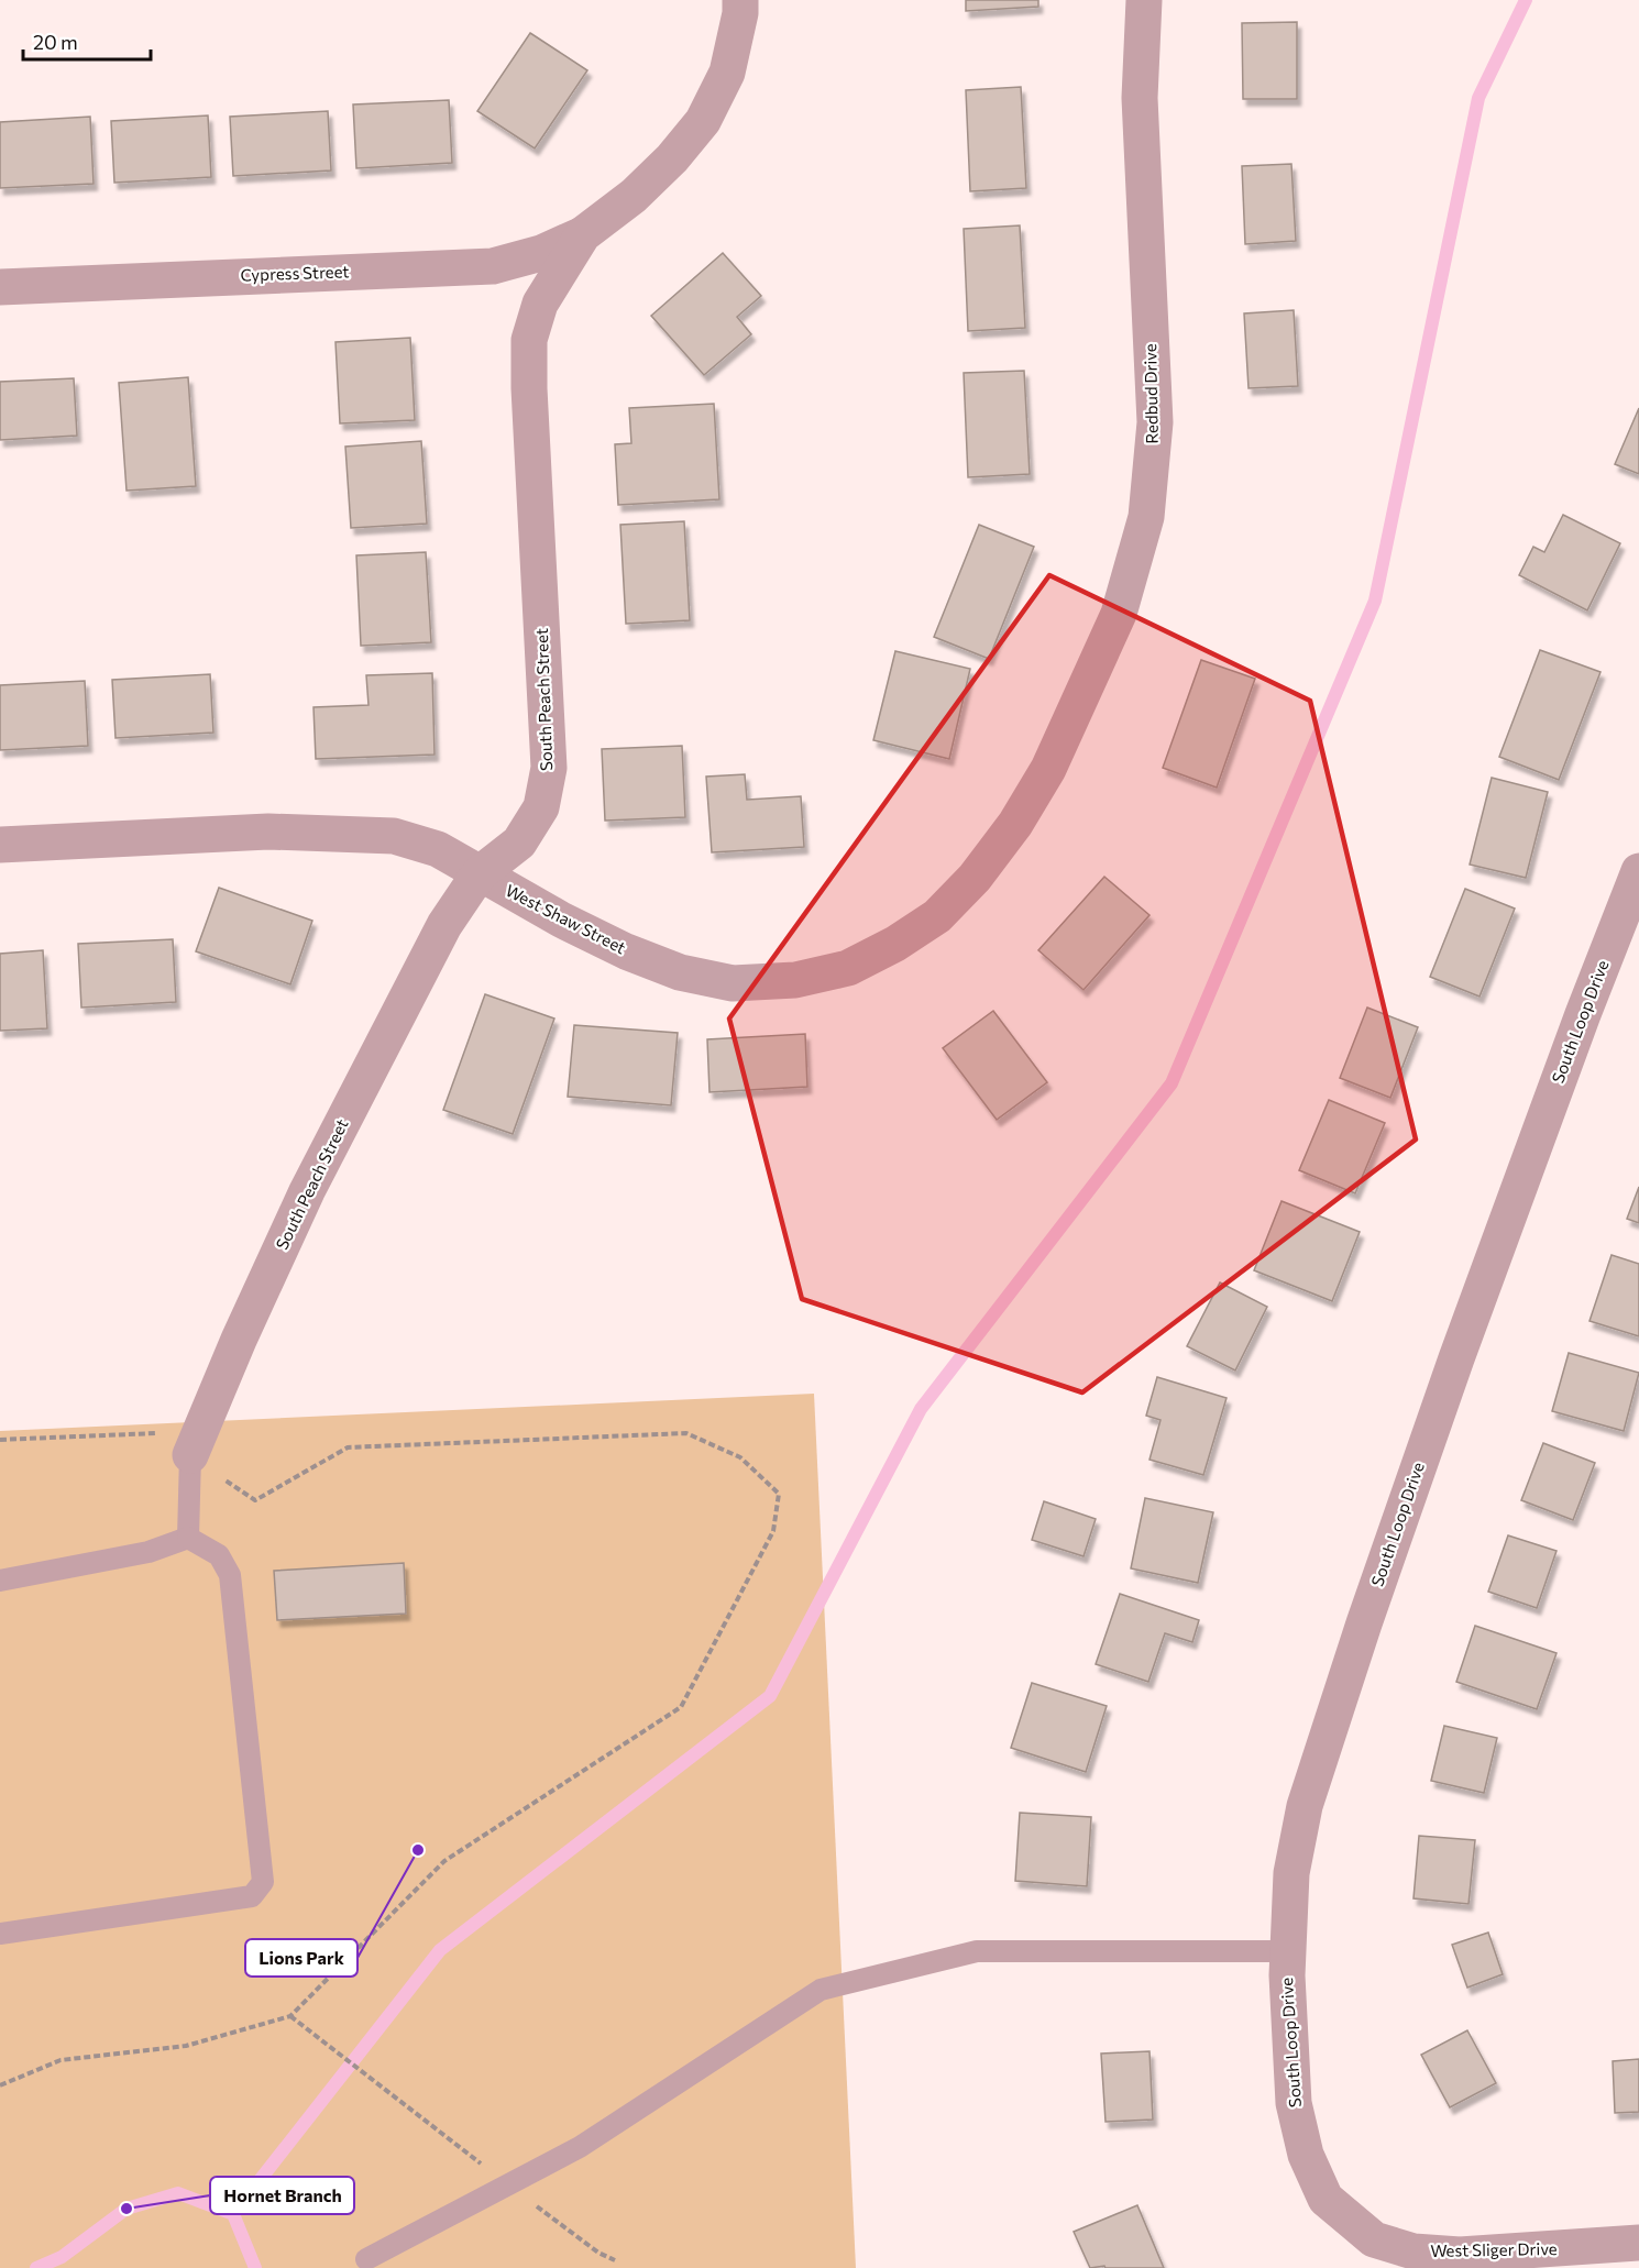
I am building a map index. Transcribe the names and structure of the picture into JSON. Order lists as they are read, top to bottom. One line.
{"streets":{"street":["Cypress Street","Redbud Drive","South Peach Street","West Shaw Street","South Loop Drive","West Sliger Drive"]},"crossings":[["Cypress Street","South Peach Street"],["Redbud Drive","West Shaw Street"],["South Peach Street","West Shaw Street"],["South Loop Drive","West Sliger Drive"]],"places":["Lions Park","Hornet Branch"],"scale_bar":"20 m"}
